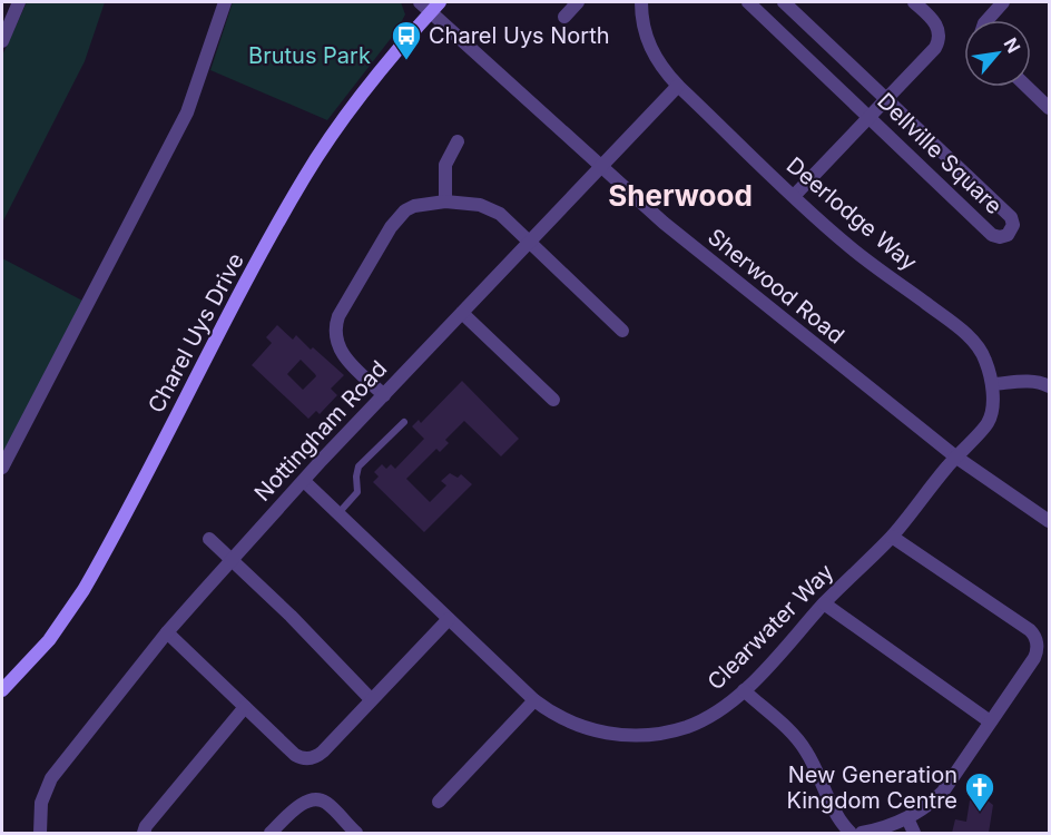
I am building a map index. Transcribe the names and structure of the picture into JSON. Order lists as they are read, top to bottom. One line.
{"streets":{"main road":["Charel Uys Drive"],"street":["Dellville Square","Deerlodge Way","Sherwood Road","Nottingham Road","Clearwater Way"]},"crossings":[["Deerlodge Way","Sherwood Road"],["Deerlodge Way","Nottingham Road"],["Deerlodge Way","Clearwater Way"],["Sherwood Road","Charel Uys Drive"],["Sherwood Road","Nottingham Road"],["Sherwood Road","Clearwater Way"],["Nottingham Road","Clearwater Way"]],"districts":["Sherwood"],"parks":["Brutus Park"],"places":{"bus stop":["Charel Uys North"],"church":["New Generation Kingdom Centre"]},"north":"top right"}
